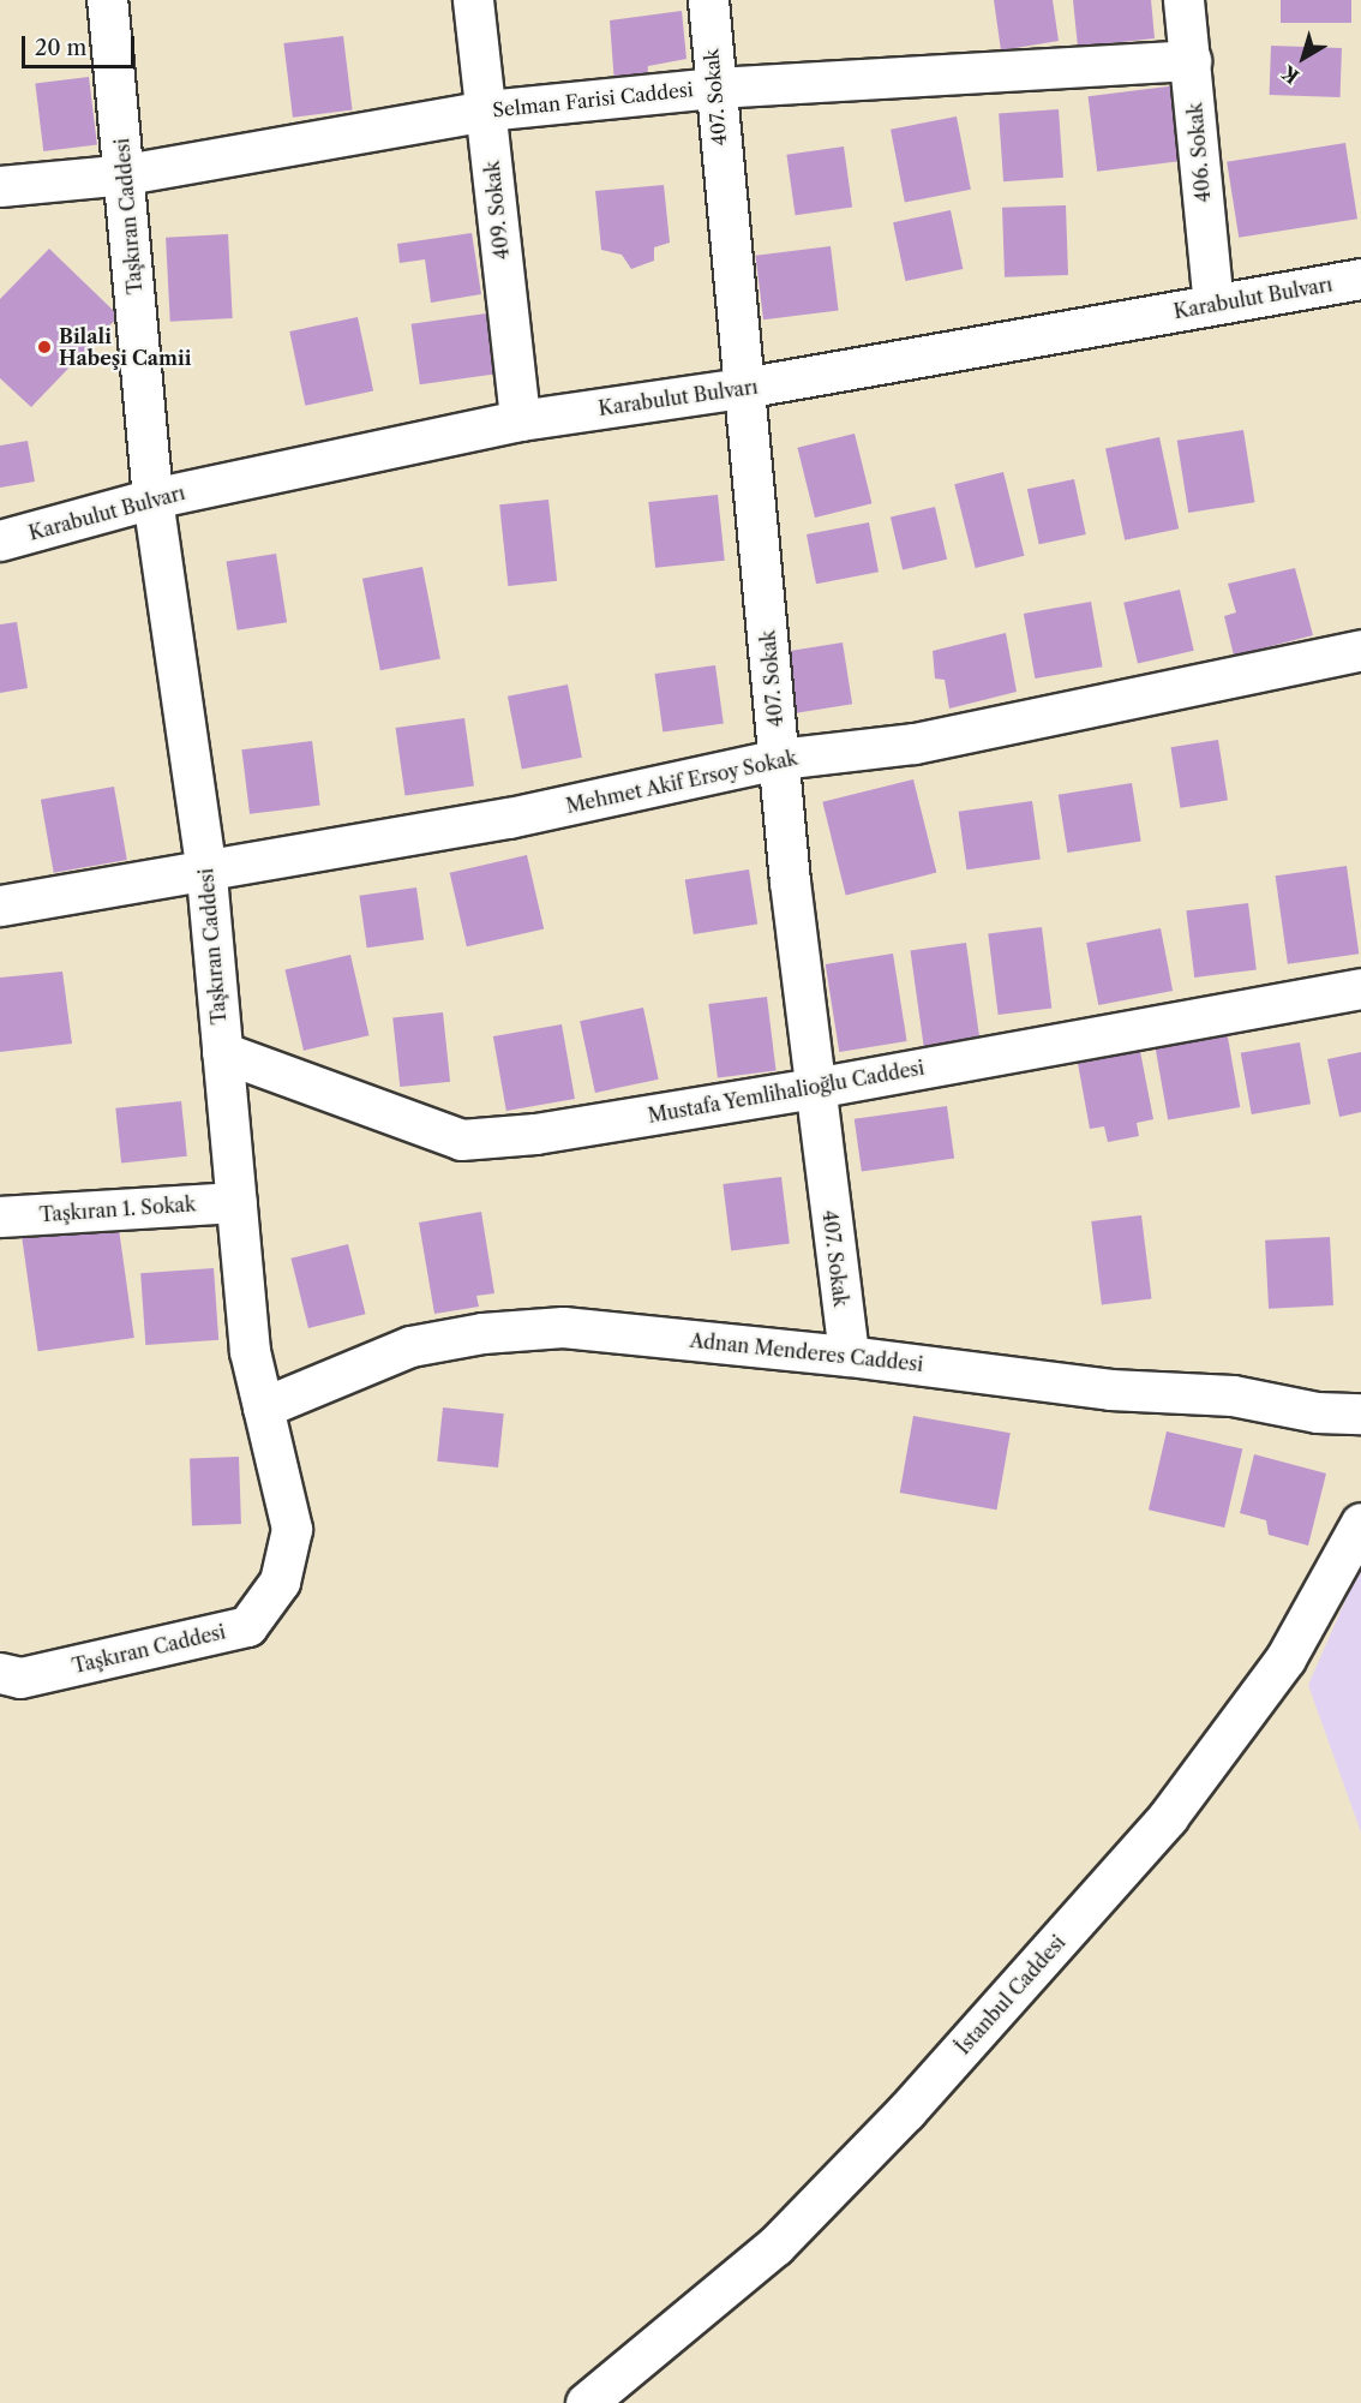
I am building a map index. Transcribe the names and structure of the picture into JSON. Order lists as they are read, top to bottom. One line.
{"streets":{"street":["407. Sokak","Selman Farisi Caddesi","406. Sokak","409. Sokak","Taşkıran Caddesi","Karabulut Bulvarı","Mehmet Akif Ersoy Sokak","Mustafa Yemlihalioğlu Caddesi","Taşkıran 1. Sokak","Adnan Menderes Caddesi","İstanbul Caddesi"]},"crossings":[["407. Sokak","Selman Farisi Caddesi"],["407. Sokak","Karabulut Bulvarı"],["407. Sokak","Mehmet Akif Ersoy Sokak"],["407. Sokak","Mustafa Yemlihalioğlu Caddesi"],["407. Sokak","Adnan Menderes Caddesi"],["Selman Farisi Caddesi","406. Sokak"],["Selman Farisi Caddesi","409. Sokak"],["Selman Farisi Caddesi","Taşkıran Caddesi"],["406. Sokak","Karabulut Bulvarı"],["409. Sokak","Karabulut Bulvarı"],["Taşkıran Caddesi","Karabulut Bulvarı"],["Taşkıran Caddesi","Mehmet Akif Ersoy Sokak"],["Taşkıran Caddesi","Mustafa Yemlihalioğlu Caddesi"],["Taşkıran Caddesi","Taşkıran 1. Sokak"],["Taşkıran Caddesi","Adnan Menderes Caddesi"]],"places":["Bilali Habeşi Camii"],"scale_bar":"20 m","north":"bottom left"}
